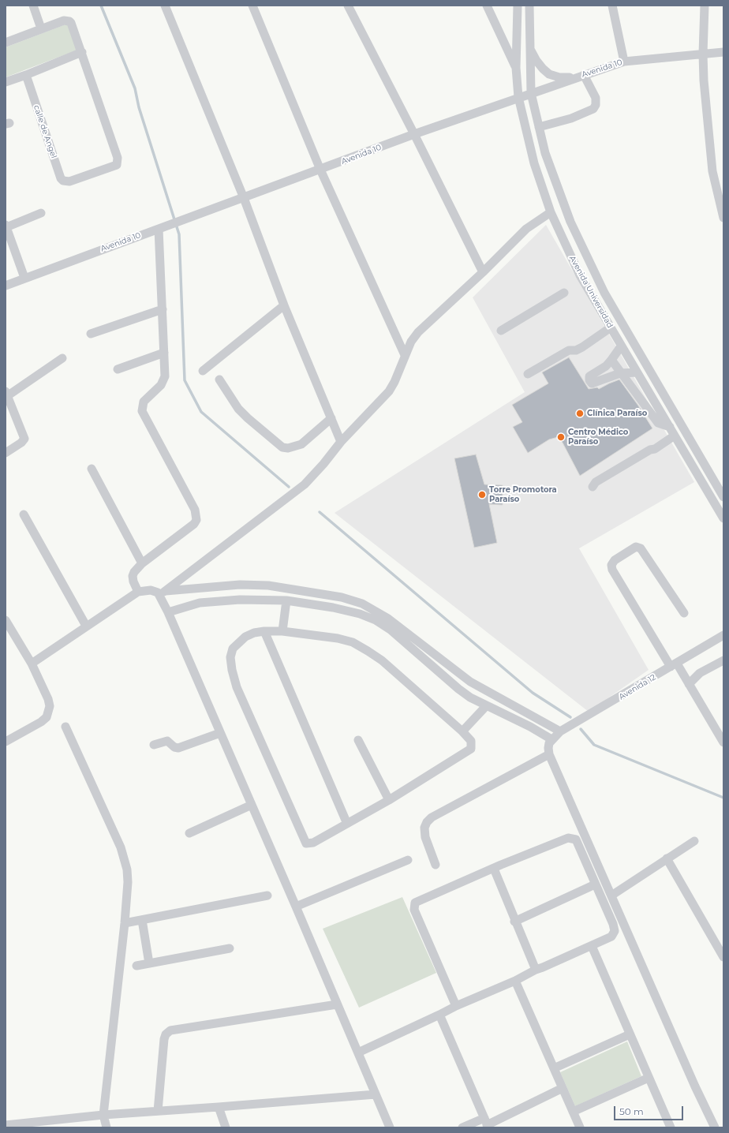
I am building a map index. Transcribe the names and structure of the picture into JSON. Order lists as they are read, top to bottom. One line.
{"streets":{"street":["Avenida 10","calle de Angel","Avenida Universidad","Avenida 12"]},"crossings":[["Avenida 10","Avenida Universidad"]],"places":["Clínica Paraíso","Centro Médico Paraíso","Torre Promotora Paraíso"],"scale_bar":"50 m"}
